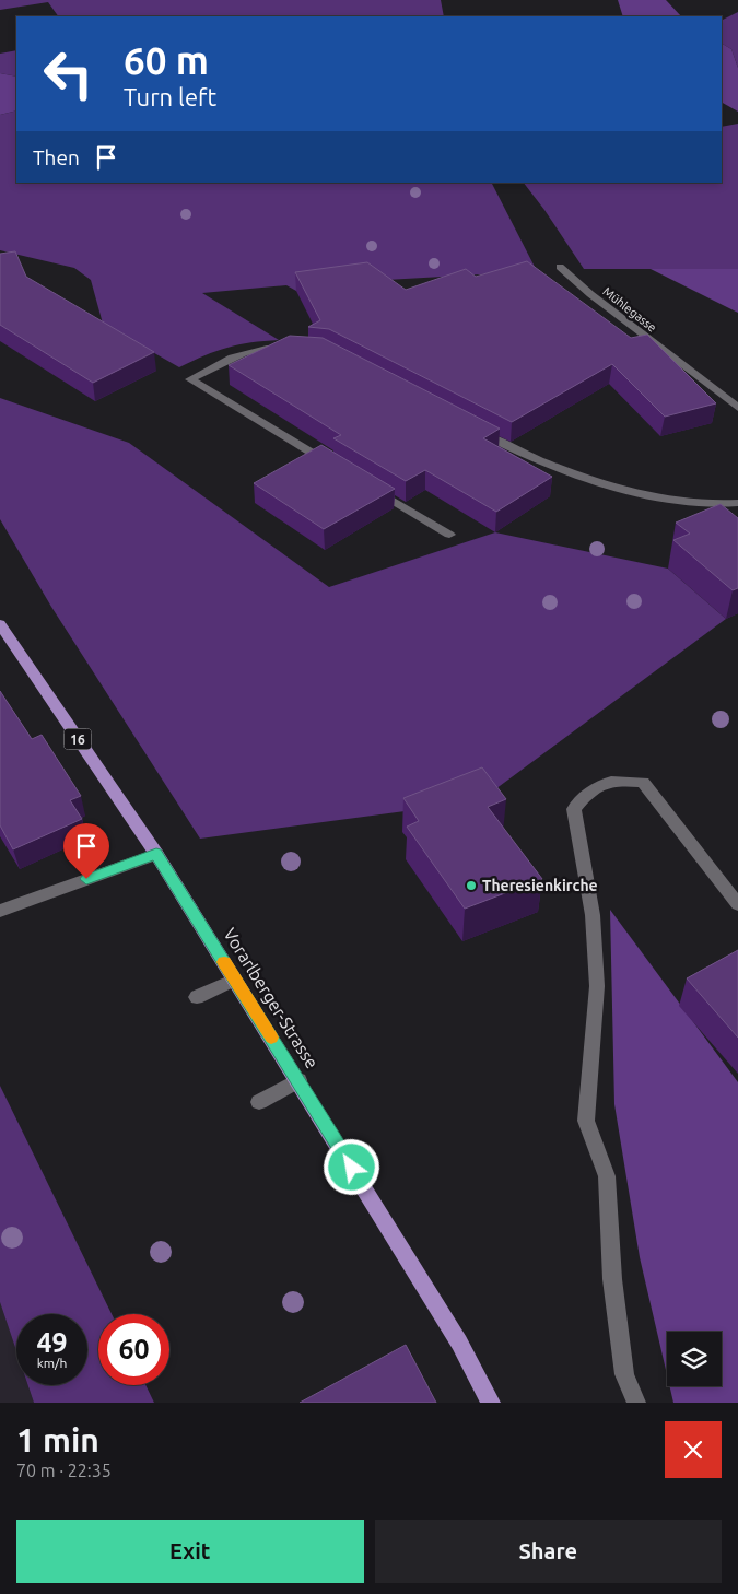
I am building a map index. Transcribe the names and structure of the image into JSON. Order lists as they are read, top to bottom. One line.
{"streets":{"main road":["16","Vorarlberger-Strasse"],"street":["Mühlegasse"]},"places":["Theresienkirche"],"page":{"turn":["60 m","Turn left"],"then":"Then","speed":"49 km/h","limit":"60","heading":["1 min","70 m · 22:35"],"buttons":["Exit","Share"]}}
